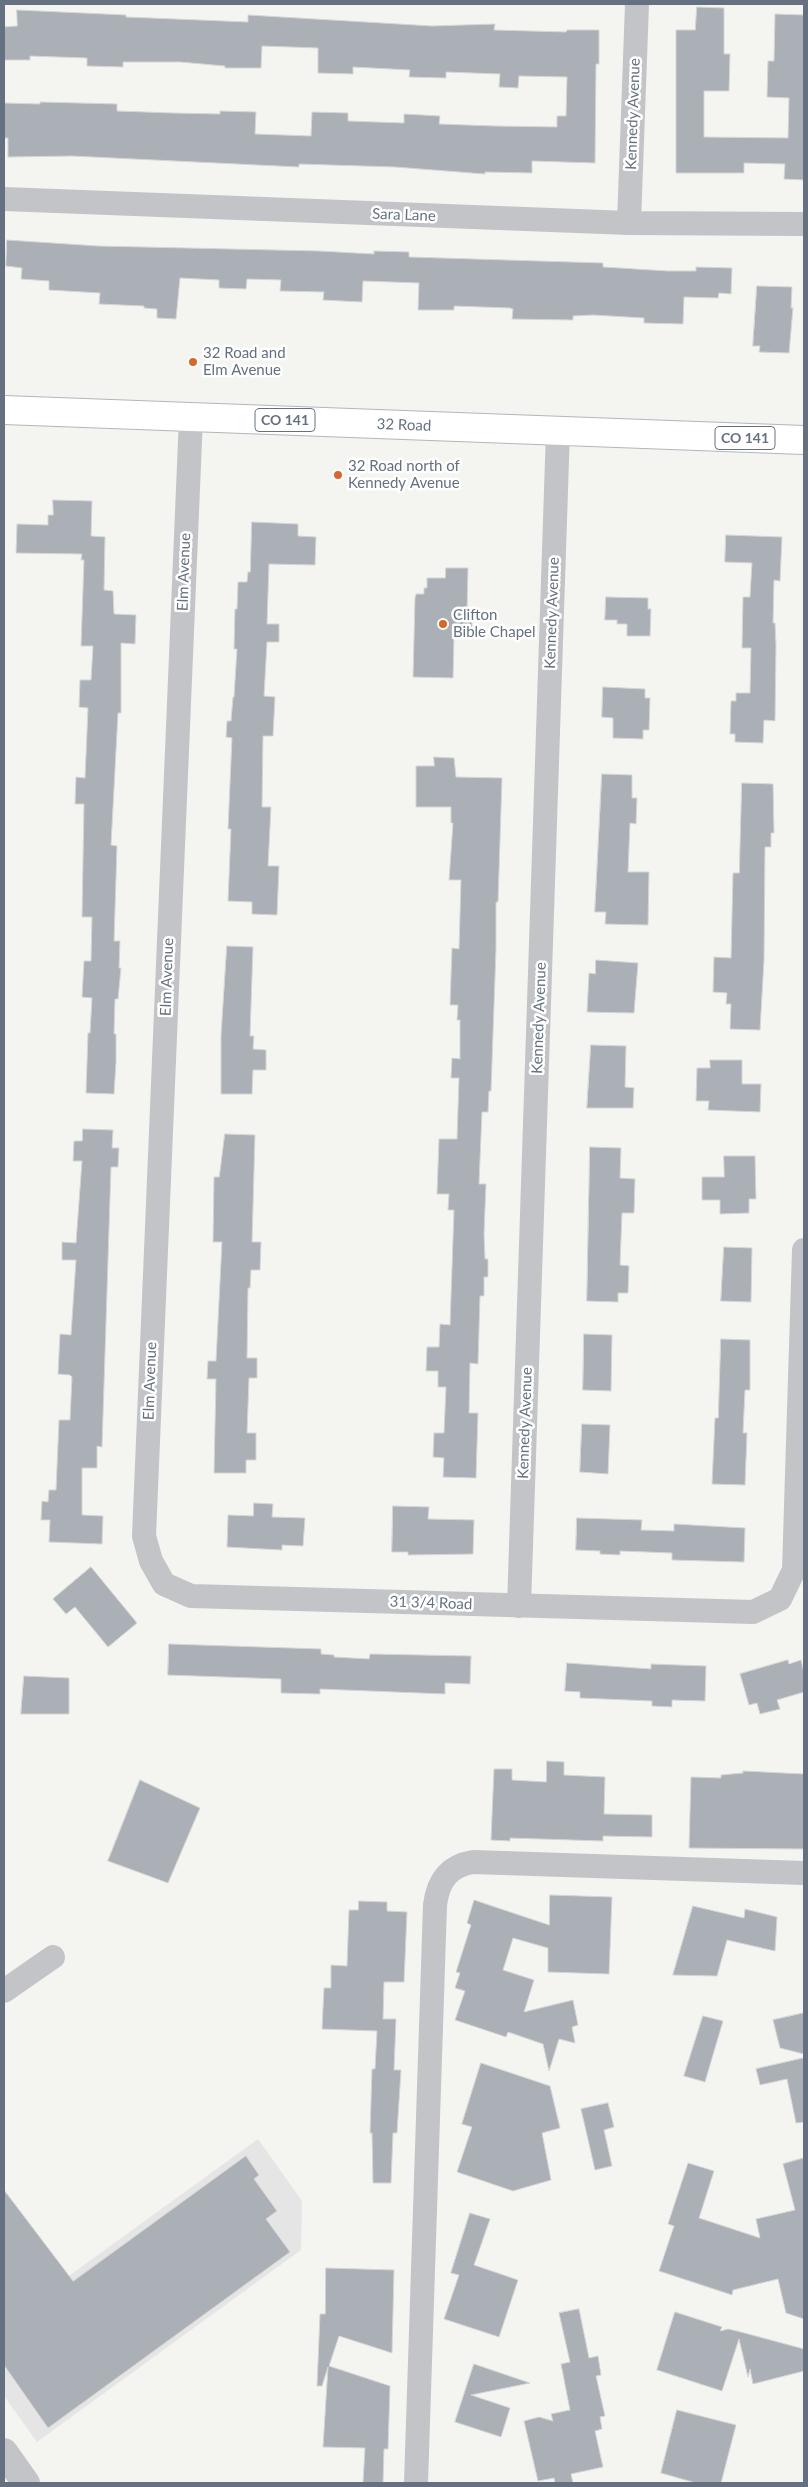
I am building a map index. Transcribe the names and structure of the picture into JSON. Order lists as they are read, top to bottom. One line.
{"streets":{"main road":["CO 141","32 Road"],"street":["Kennedy Avenue","Sara Lane","Elm Avenue","31 3/4 Road"]},"crossings":[["Kennedy Avenue","Sara Lane"],["Kennedy Avenue","32 Road"],["Kennedy Avenue","31 3/4 Road"],["32 Road","Elm Avenue"],["Elm Avenue","31 3/4 Road"]],"places":["32 Road and Elm Avenue","32 Road north of Kennedy Avenue","Clifton Bible Chapel"]}
